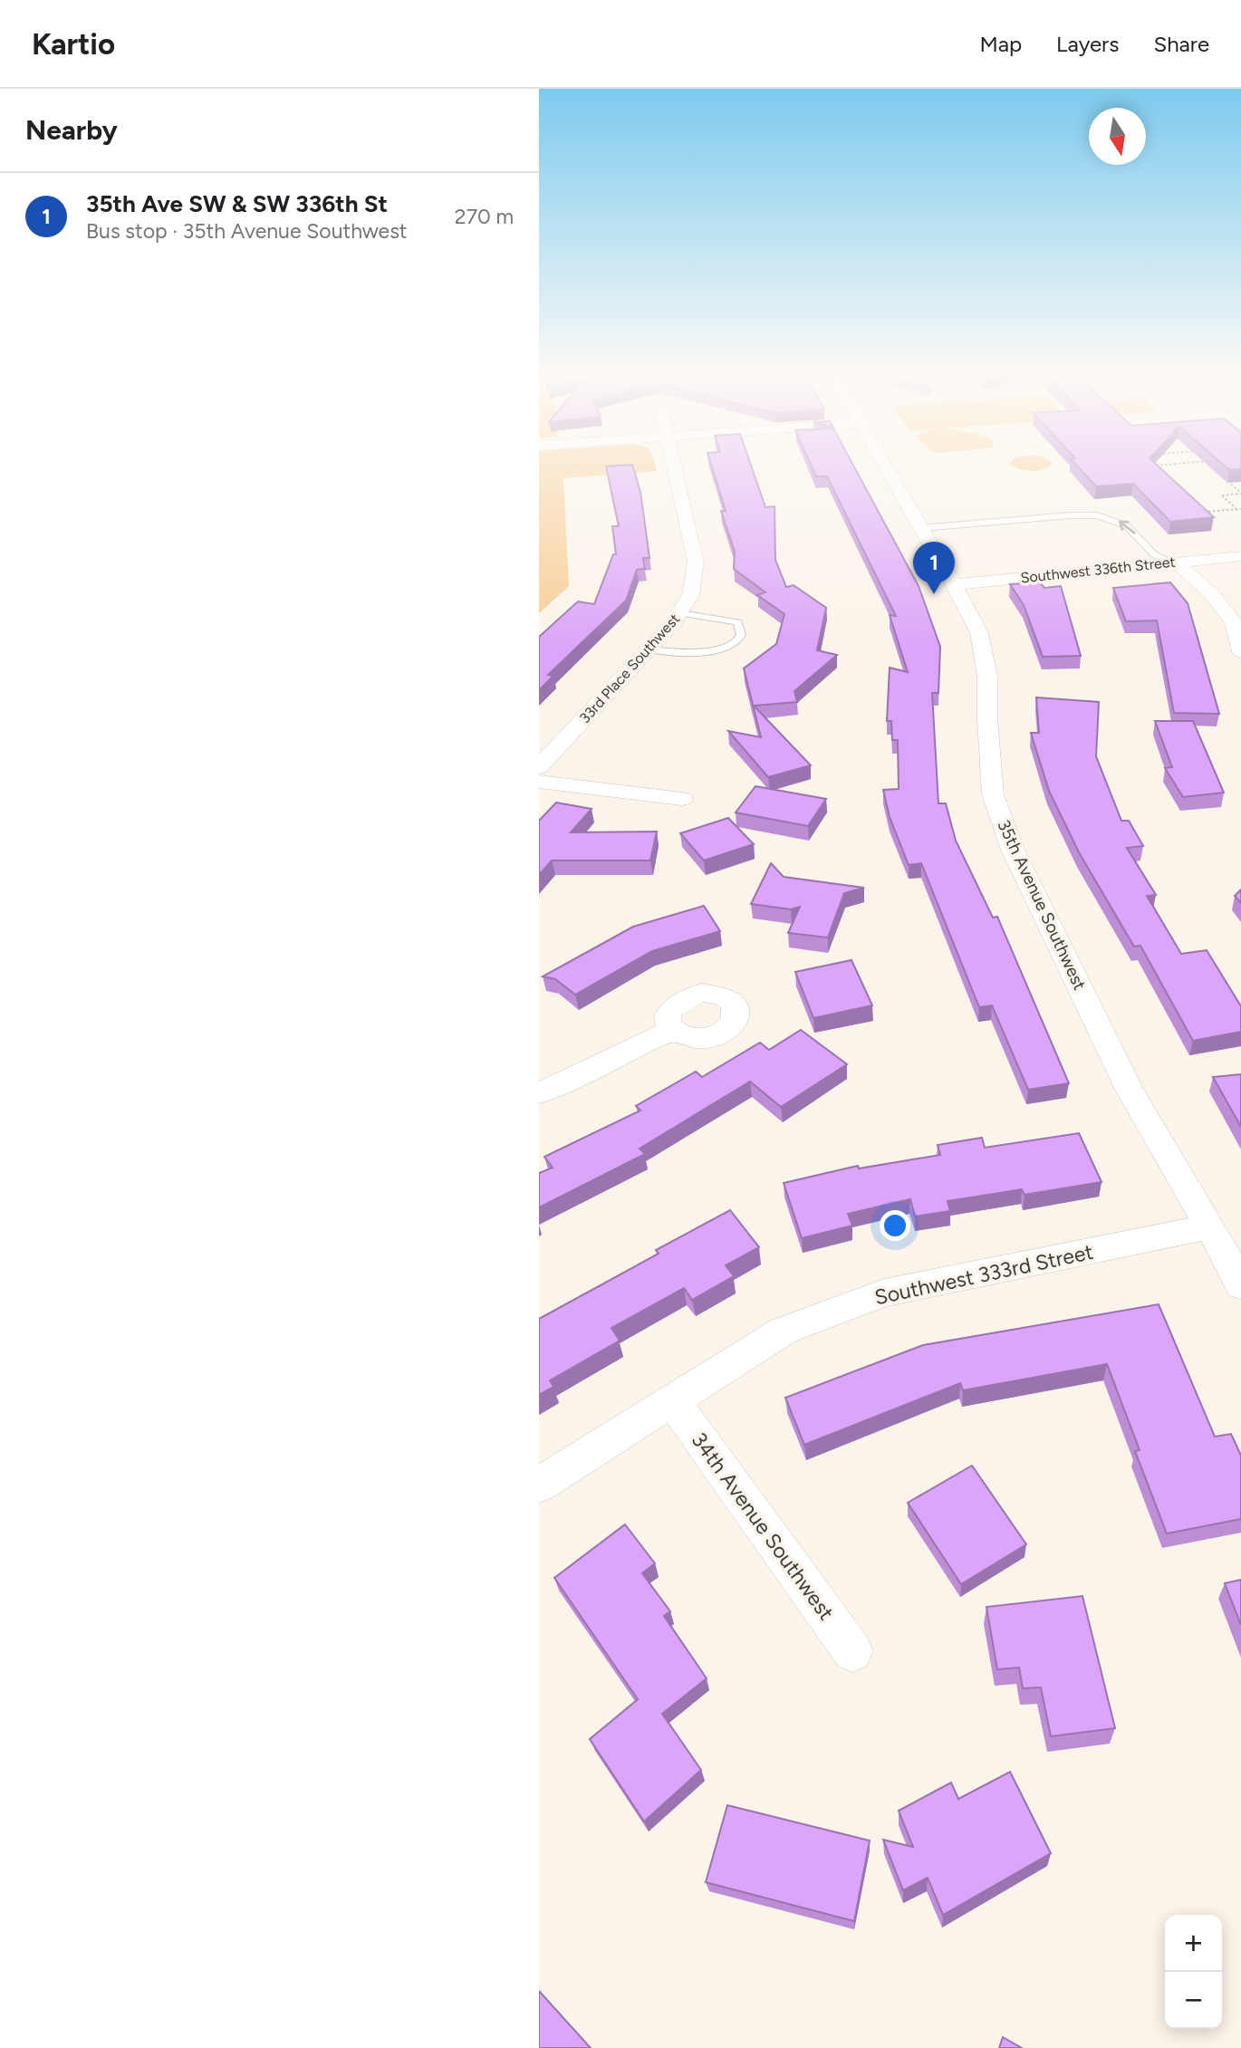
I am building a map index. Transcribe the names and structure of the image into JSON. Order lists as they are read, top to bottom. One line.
{"streets":{"street":["Southwest 336th Street","33rd Place Southwest","35th Avenue Southwest","Southwest 333rd Street","34th Avenue Southwest"]},"crossings":[["Southwest 336th Street","35th Avenue Southwest"],["35th Avenue Southwest","Southwest 333rd Street"],["Southwest 333rd Street","34th Avenue Southwest"]],"north":"bottom","page":{"header":"Kartio","nav":["Map","Layers","Share"],"heading":"Nearby","list":[{"mark":"1","name":"35th Ave SW & SW 336th St","note":"Bus stop · 35th Avenue Southwest","value":"270 m"}],"pins":"1","map_buttons":["+","−"]}}
